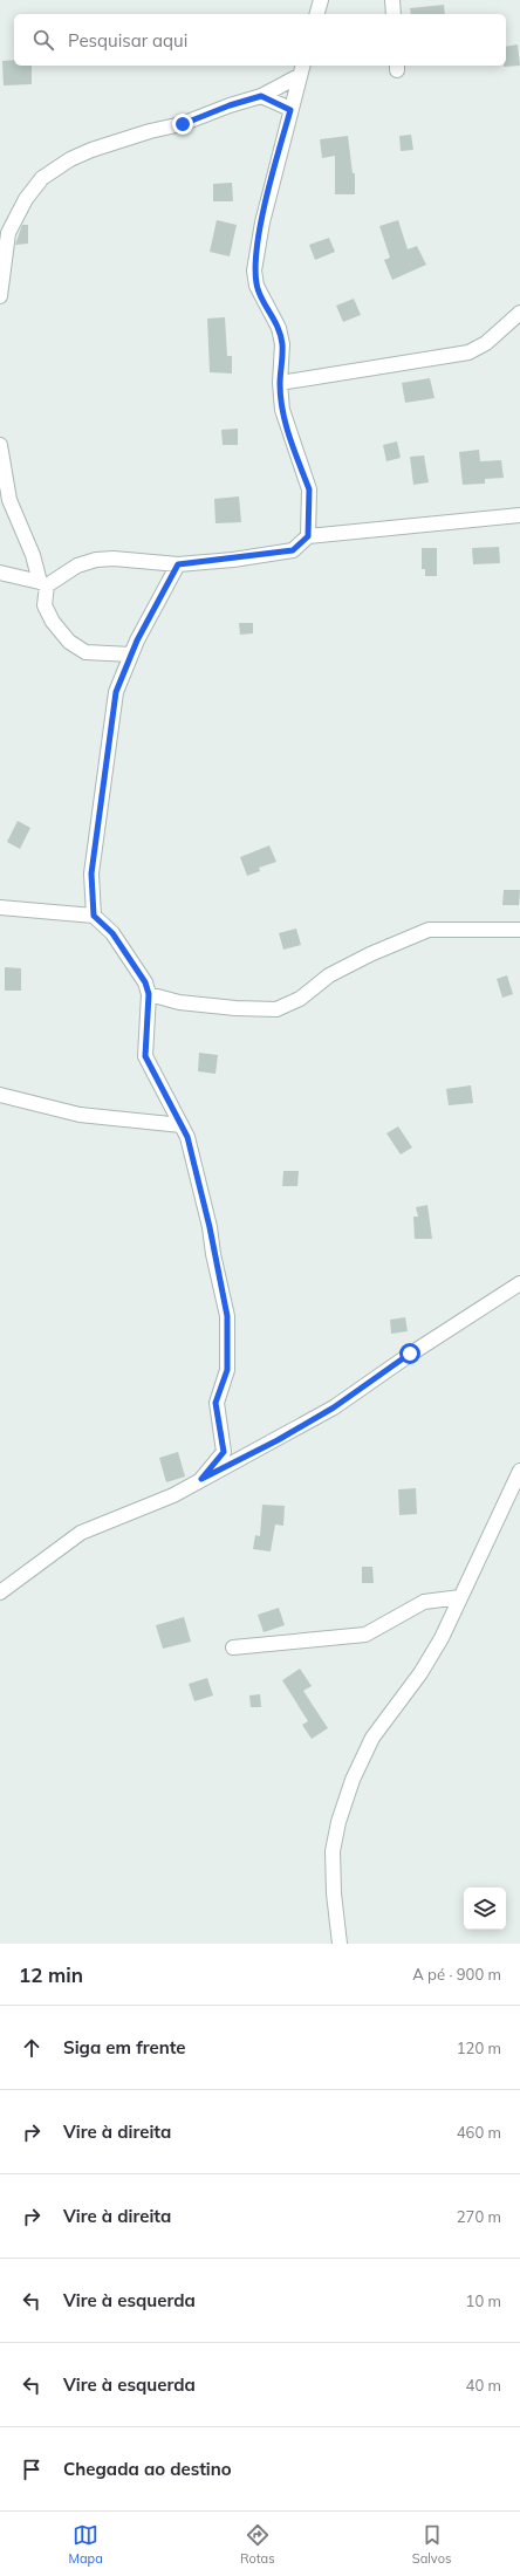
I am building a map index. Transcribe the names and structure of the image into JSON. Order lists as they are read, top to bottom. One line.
{"page":{"search":"Pesquisar aqui","heading":["12 min","A pé · 900 m"],"list":[["Siga em frente","120 m"],["Vire à direita","460 m"],["Vire à direita","270 m"],["Vire à esquerda","10 m"],["Vire à esquerda","40 m"],"Chegada ao destino"],"nav":["Mapa","Rotas","Salvos"]}}
